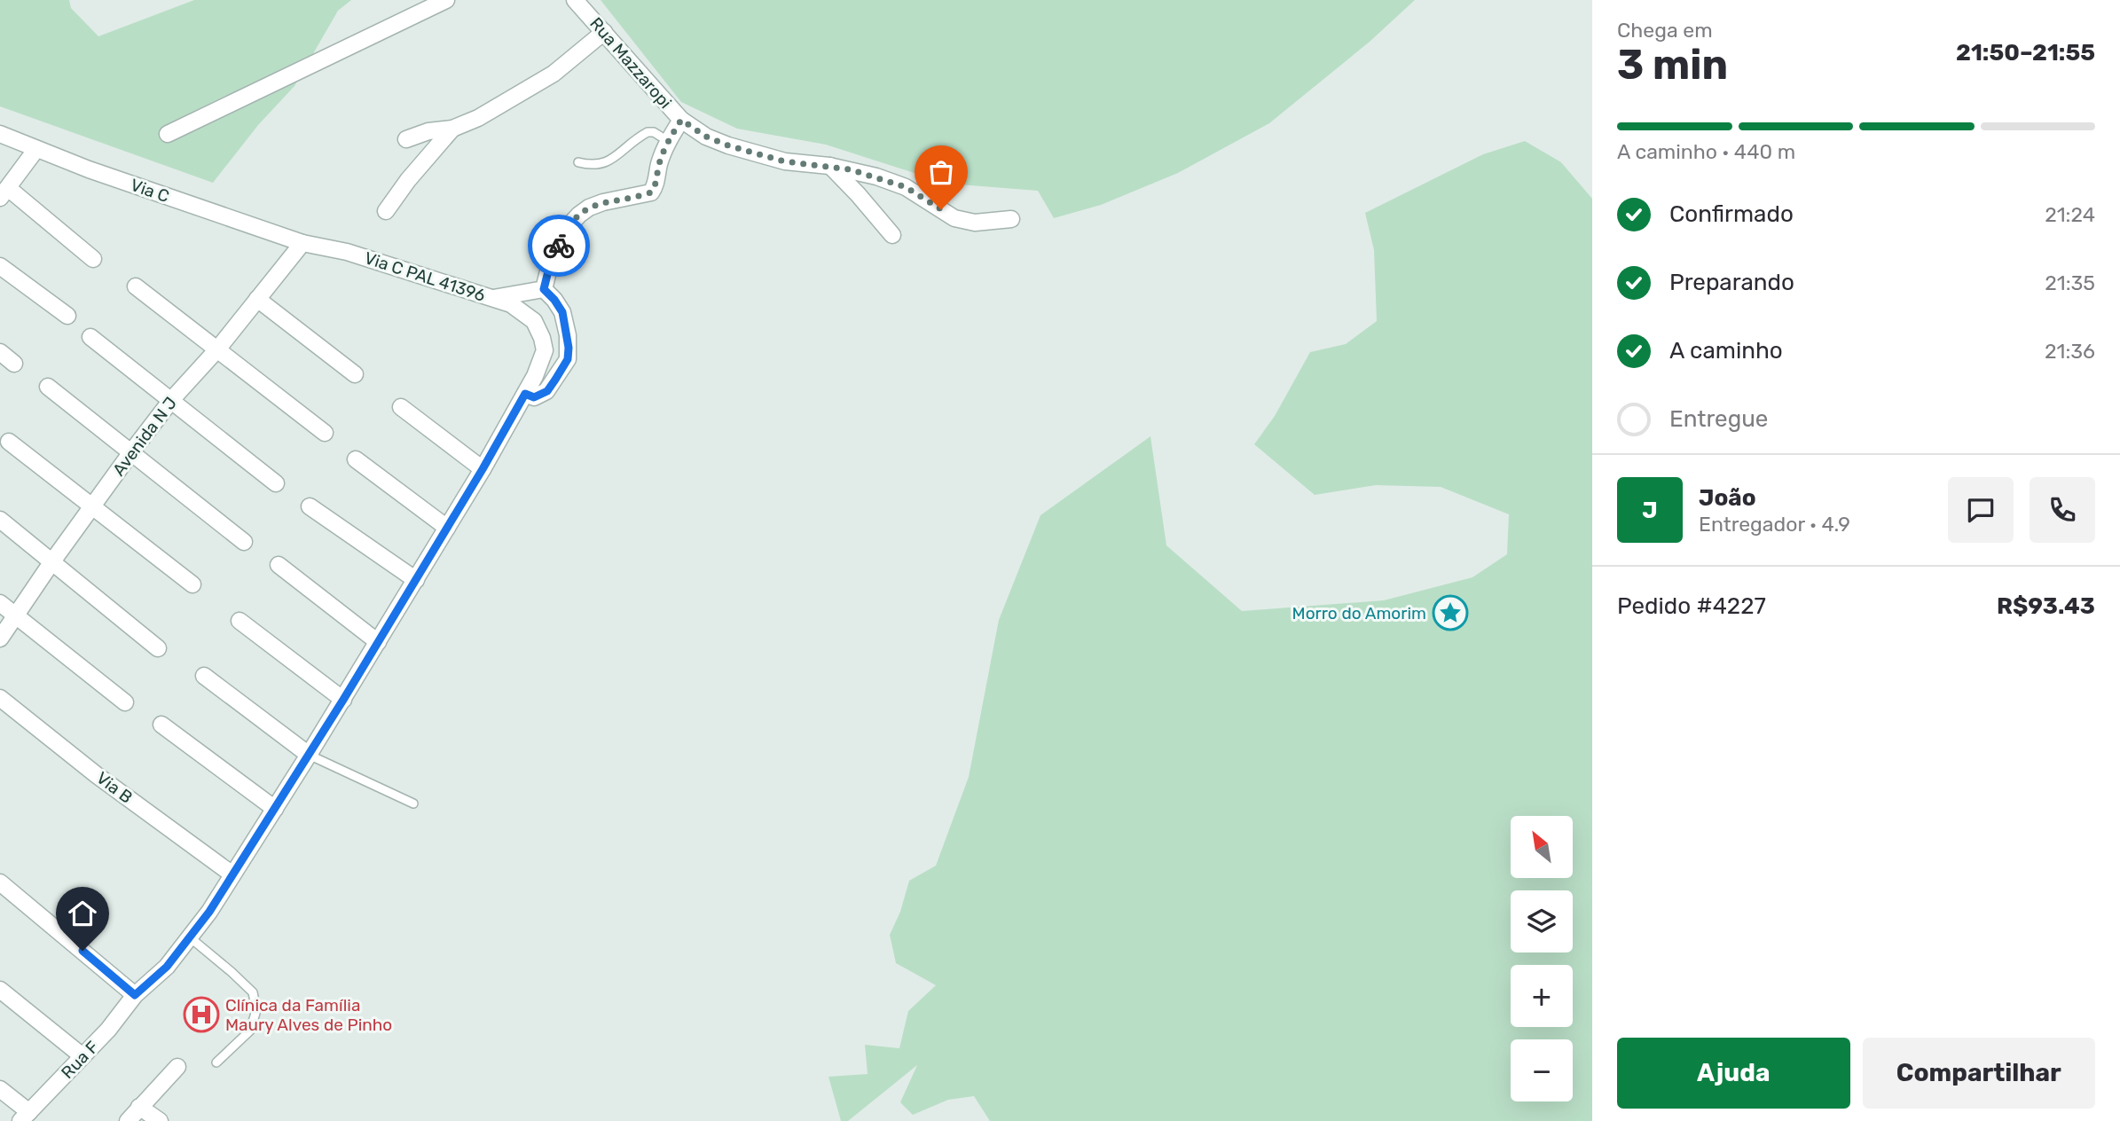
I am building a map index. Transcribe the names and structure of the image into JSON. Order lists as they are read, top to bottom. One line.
{"streets":{"street":["Rua Mazzaropi","Via C","Via C PAL 41396","Avenida N J","Via B","Rua F"]},"crossings":[["Via C","Via C PAL 41396"],["Via C","Avenida N J"],["Via C PAL 41396","Avenida N J"],["Via C PAL 41396","Rua F"],["Via B","Rua F"]],"places":{"place":["Morro do Amorim"],"hospital":["Clínica da Família Maury Alves de Pinho"]},"north":"top left","page":{"heading":["3 min","Chega em","21:50–21:55"],"panel":["João","Entregador · 4.9","Pedido #4227","R$93.43"],"bar":"A caminho · 440 m","list":[["Confirmado","21:24"],["Preparando","21:35"],["A caminho","21:36"],"Entregue"],"round":"J","map_buttons":["+","−"],"buttons":["Ajuda","Compartilhar"]}}
